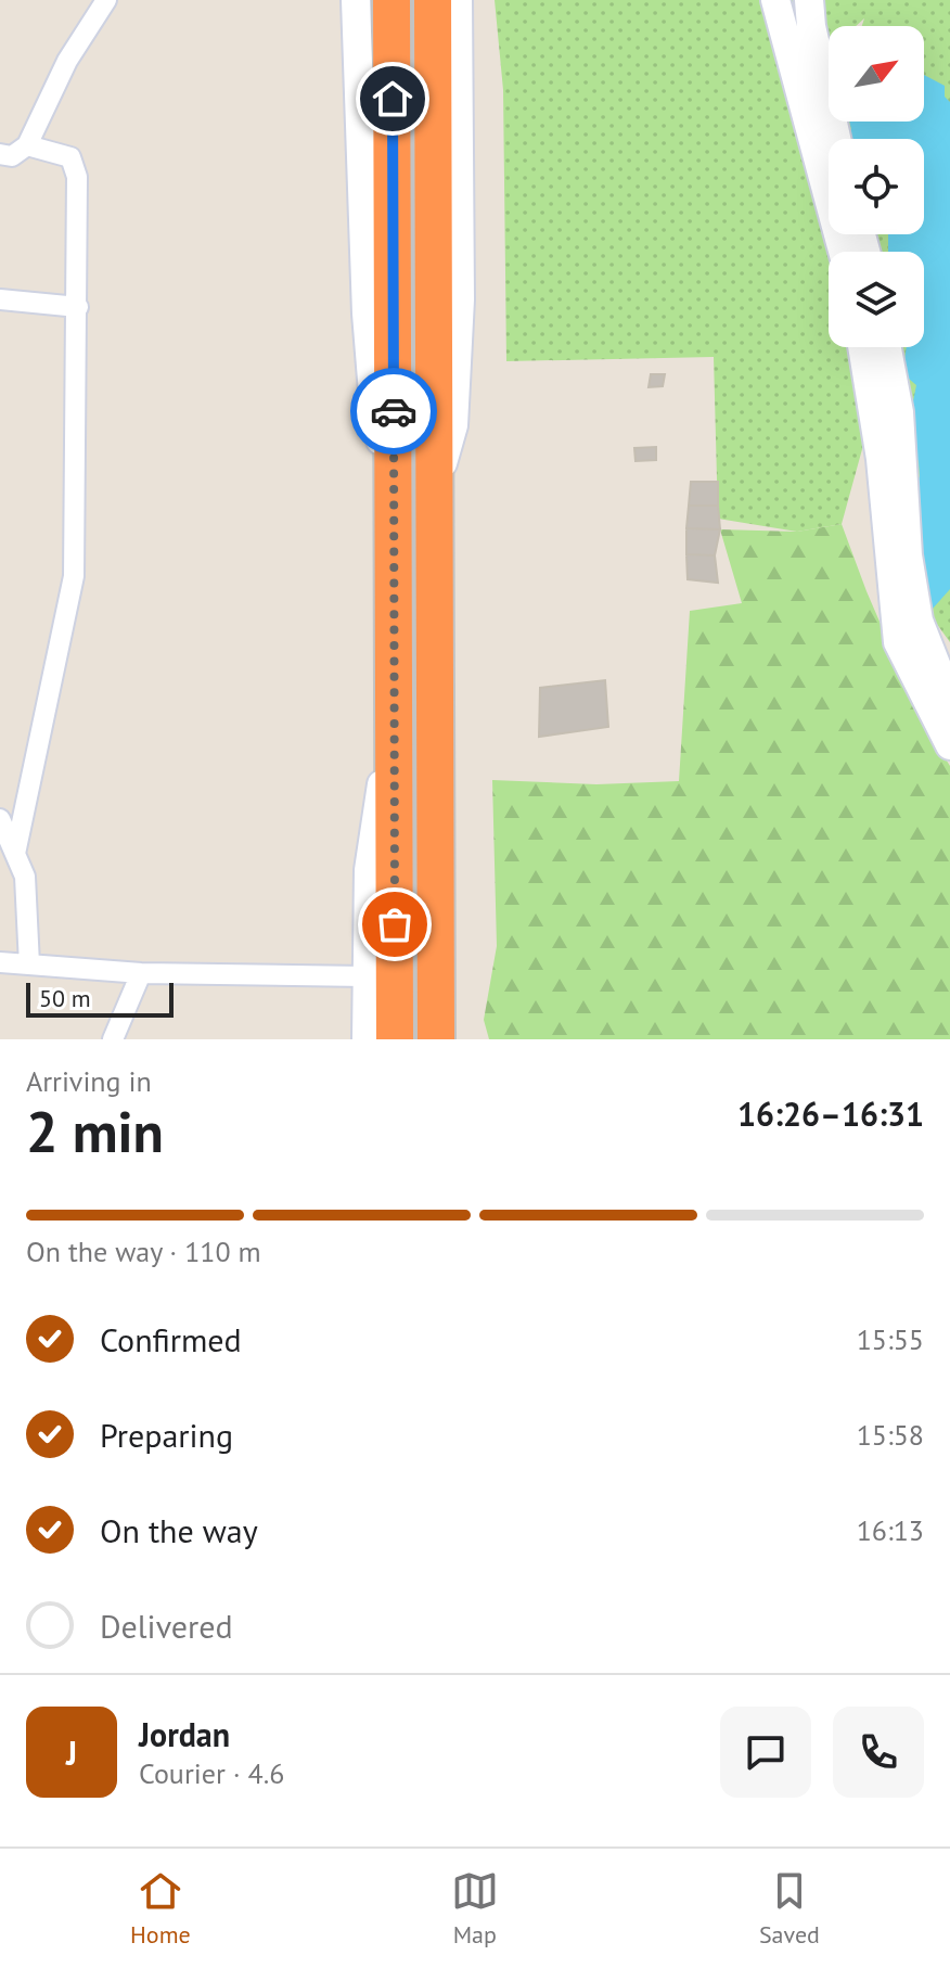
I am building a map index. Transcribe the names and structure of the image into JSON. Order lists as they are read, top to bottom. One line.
{"scale_bar":"50 m","north":"top right","page":{"scale":"50 m","heading":["2 min","Arriving in","16:26–16:31"],"panel":["Jordan","Courier · 4.6"],"bar":"On the way · 110 m","list":[["Confirmed","15:55"],["Preparing","15:58"],["On the way","16:13"],"Delivered"],"round":"J","tabs":["Home","Map","Saved"]}}
